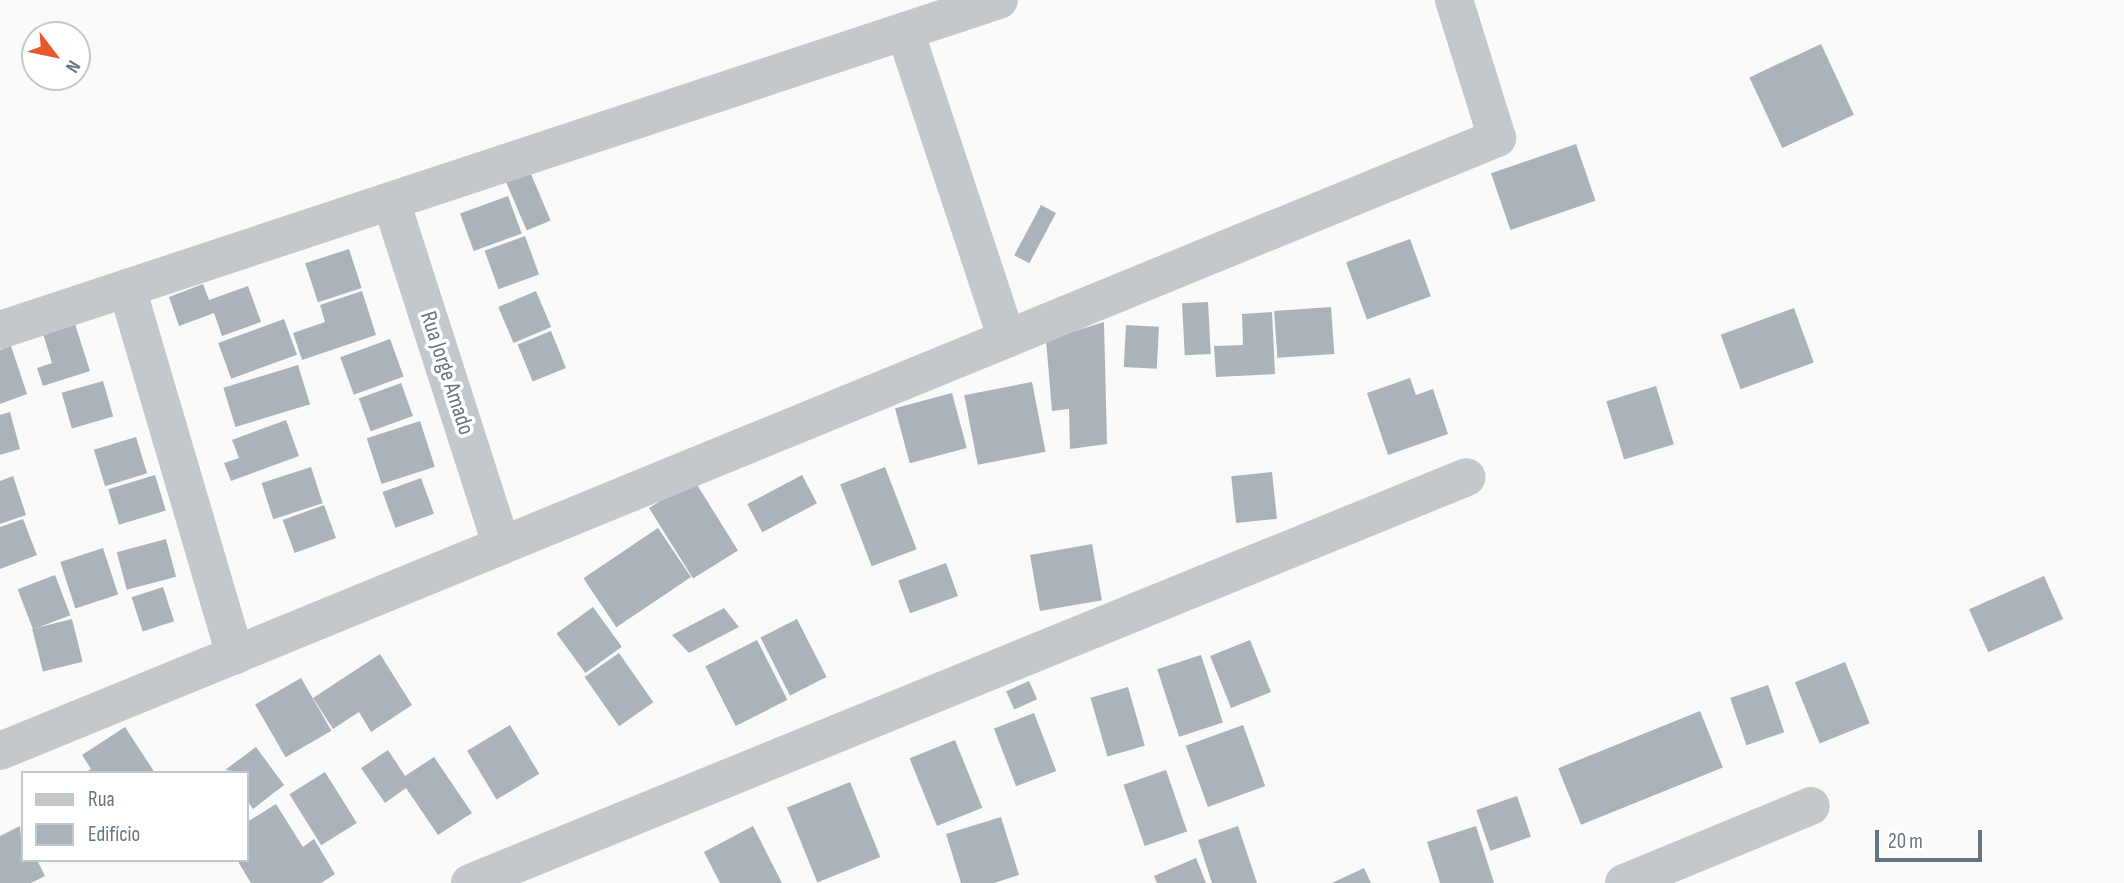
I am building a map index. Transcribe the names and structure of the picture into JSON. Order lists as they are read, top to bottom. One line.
{"streets":{"street":["Rua Jorge Amado"]},"legend":["Rua","Edifício"],"scale_bar":"20 m","north":"bottom right"}
